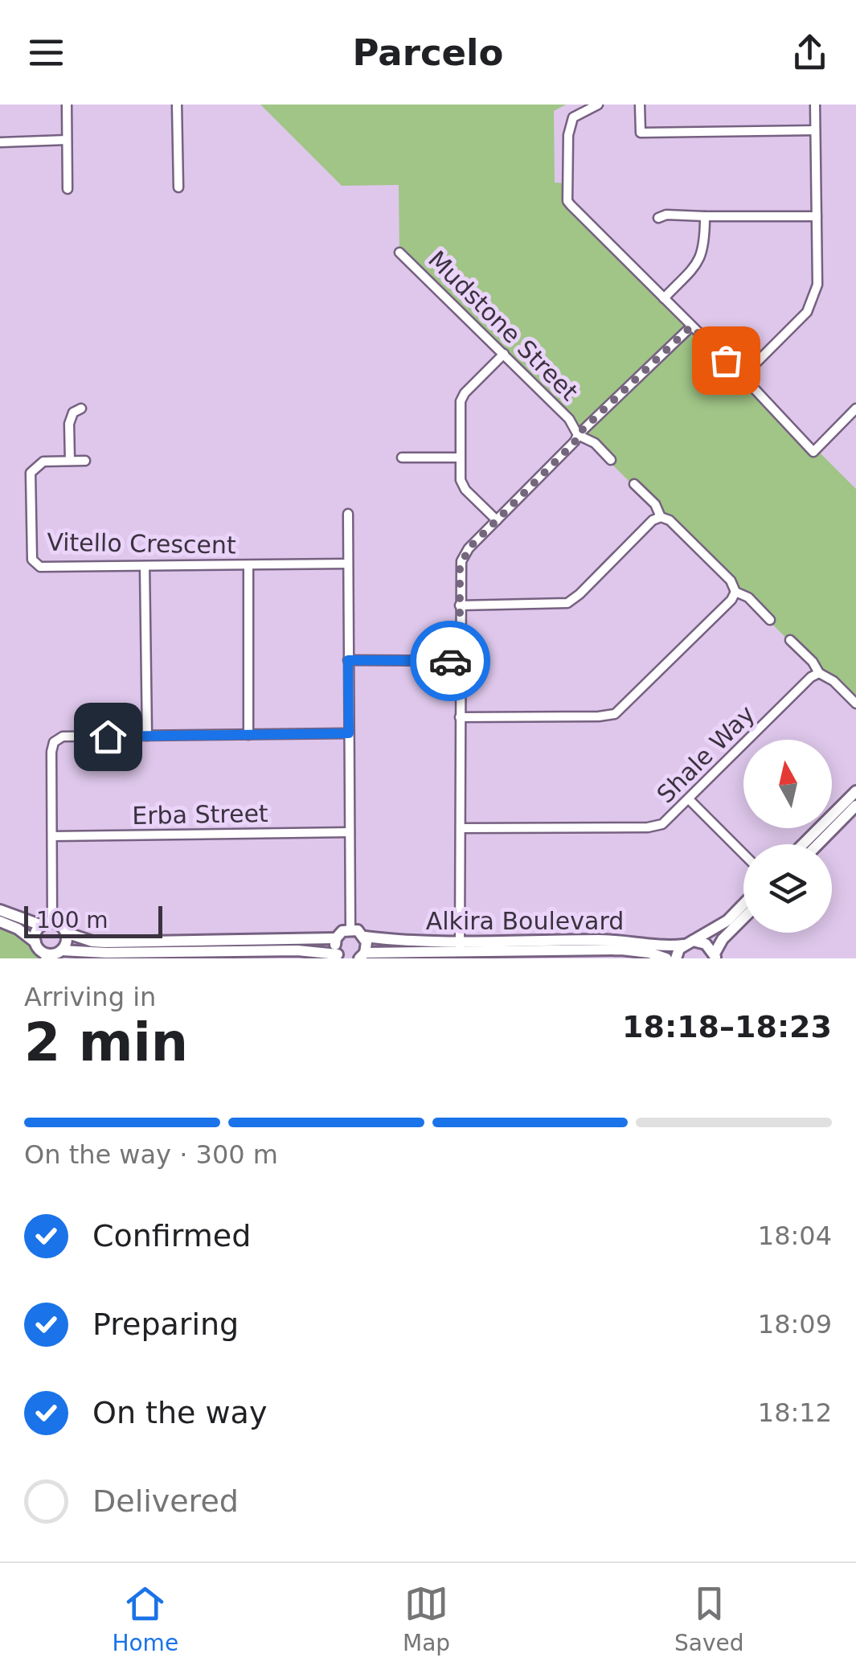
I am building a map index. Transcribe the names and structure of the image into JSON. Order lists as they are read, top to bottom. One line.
{"streets":{"street":["Mudstone Street","Vitello Crescent","Shale Way","Erba Street","Alkira Boulevard"]},"scale_bar":"100 m","north":"top","page":{"header":"Parcelo","scale":"100 m","heading":["2 min","Arriving in","18:18–18:23"],"bar":"On the way · 300 m","list":[["Confirmed","18:04"],["Preparing","18:09"],["On the way","18:12"],"Delivered"],"tabs":["Home","Map","Saved"]}}
